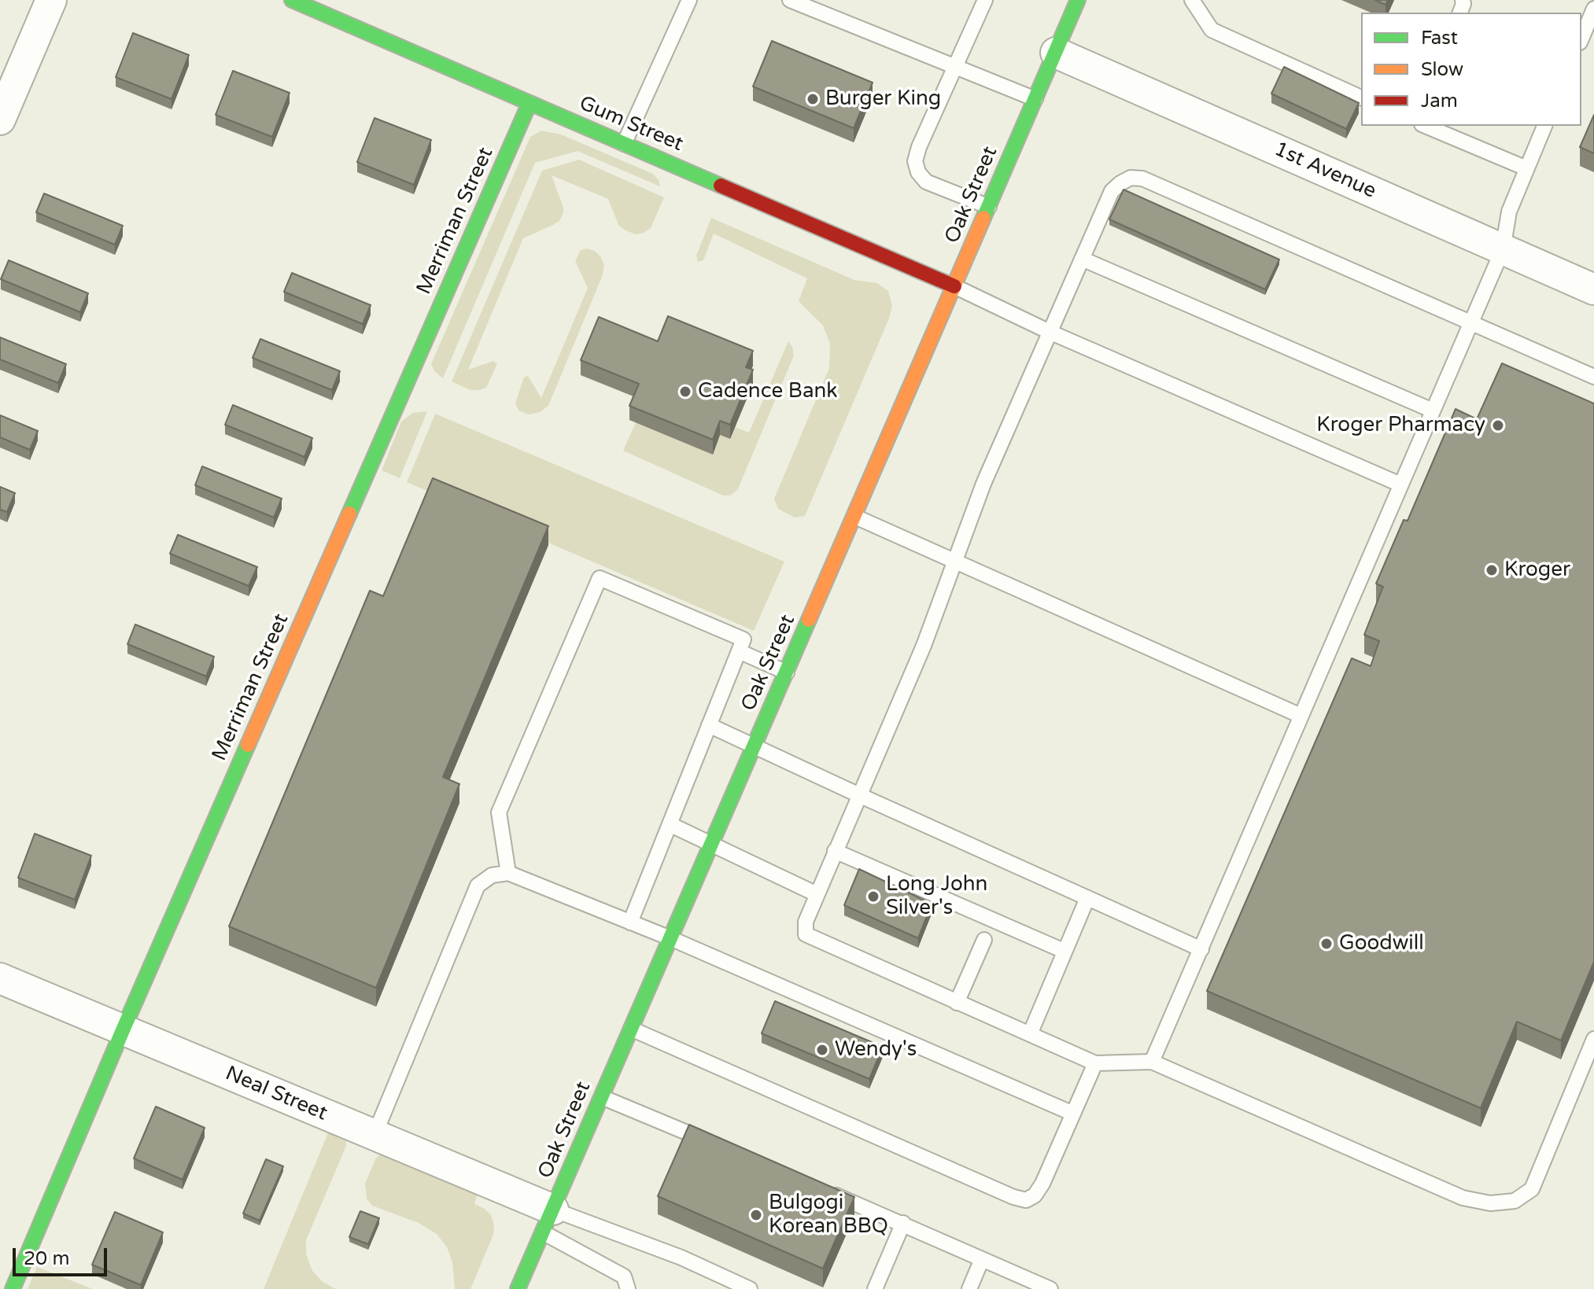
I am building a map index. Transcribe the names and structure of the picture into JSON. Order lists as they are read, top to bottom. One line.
{"streets":{"main road":["Gum Street","Oak Street","Merriman Street"],"street":["1st Avenue","Neal Street"]},"crossings":[["Gum Street","Oak Street"],["Gum Street","Merriman Street"],["1st Avenue","Oak Street"],["Oak Street","Neal Street"],["Merriman Street","Neal Street"]],"places":["Burger King","Cadence Bank","Kroger Pharmacy","Kroger","Long John Silver's","Goodwill","Wendy's","Bulgogi Korean BBQ"],"legend":["Fast","Slow","Jam"],"scale_bar":"20 m"}
